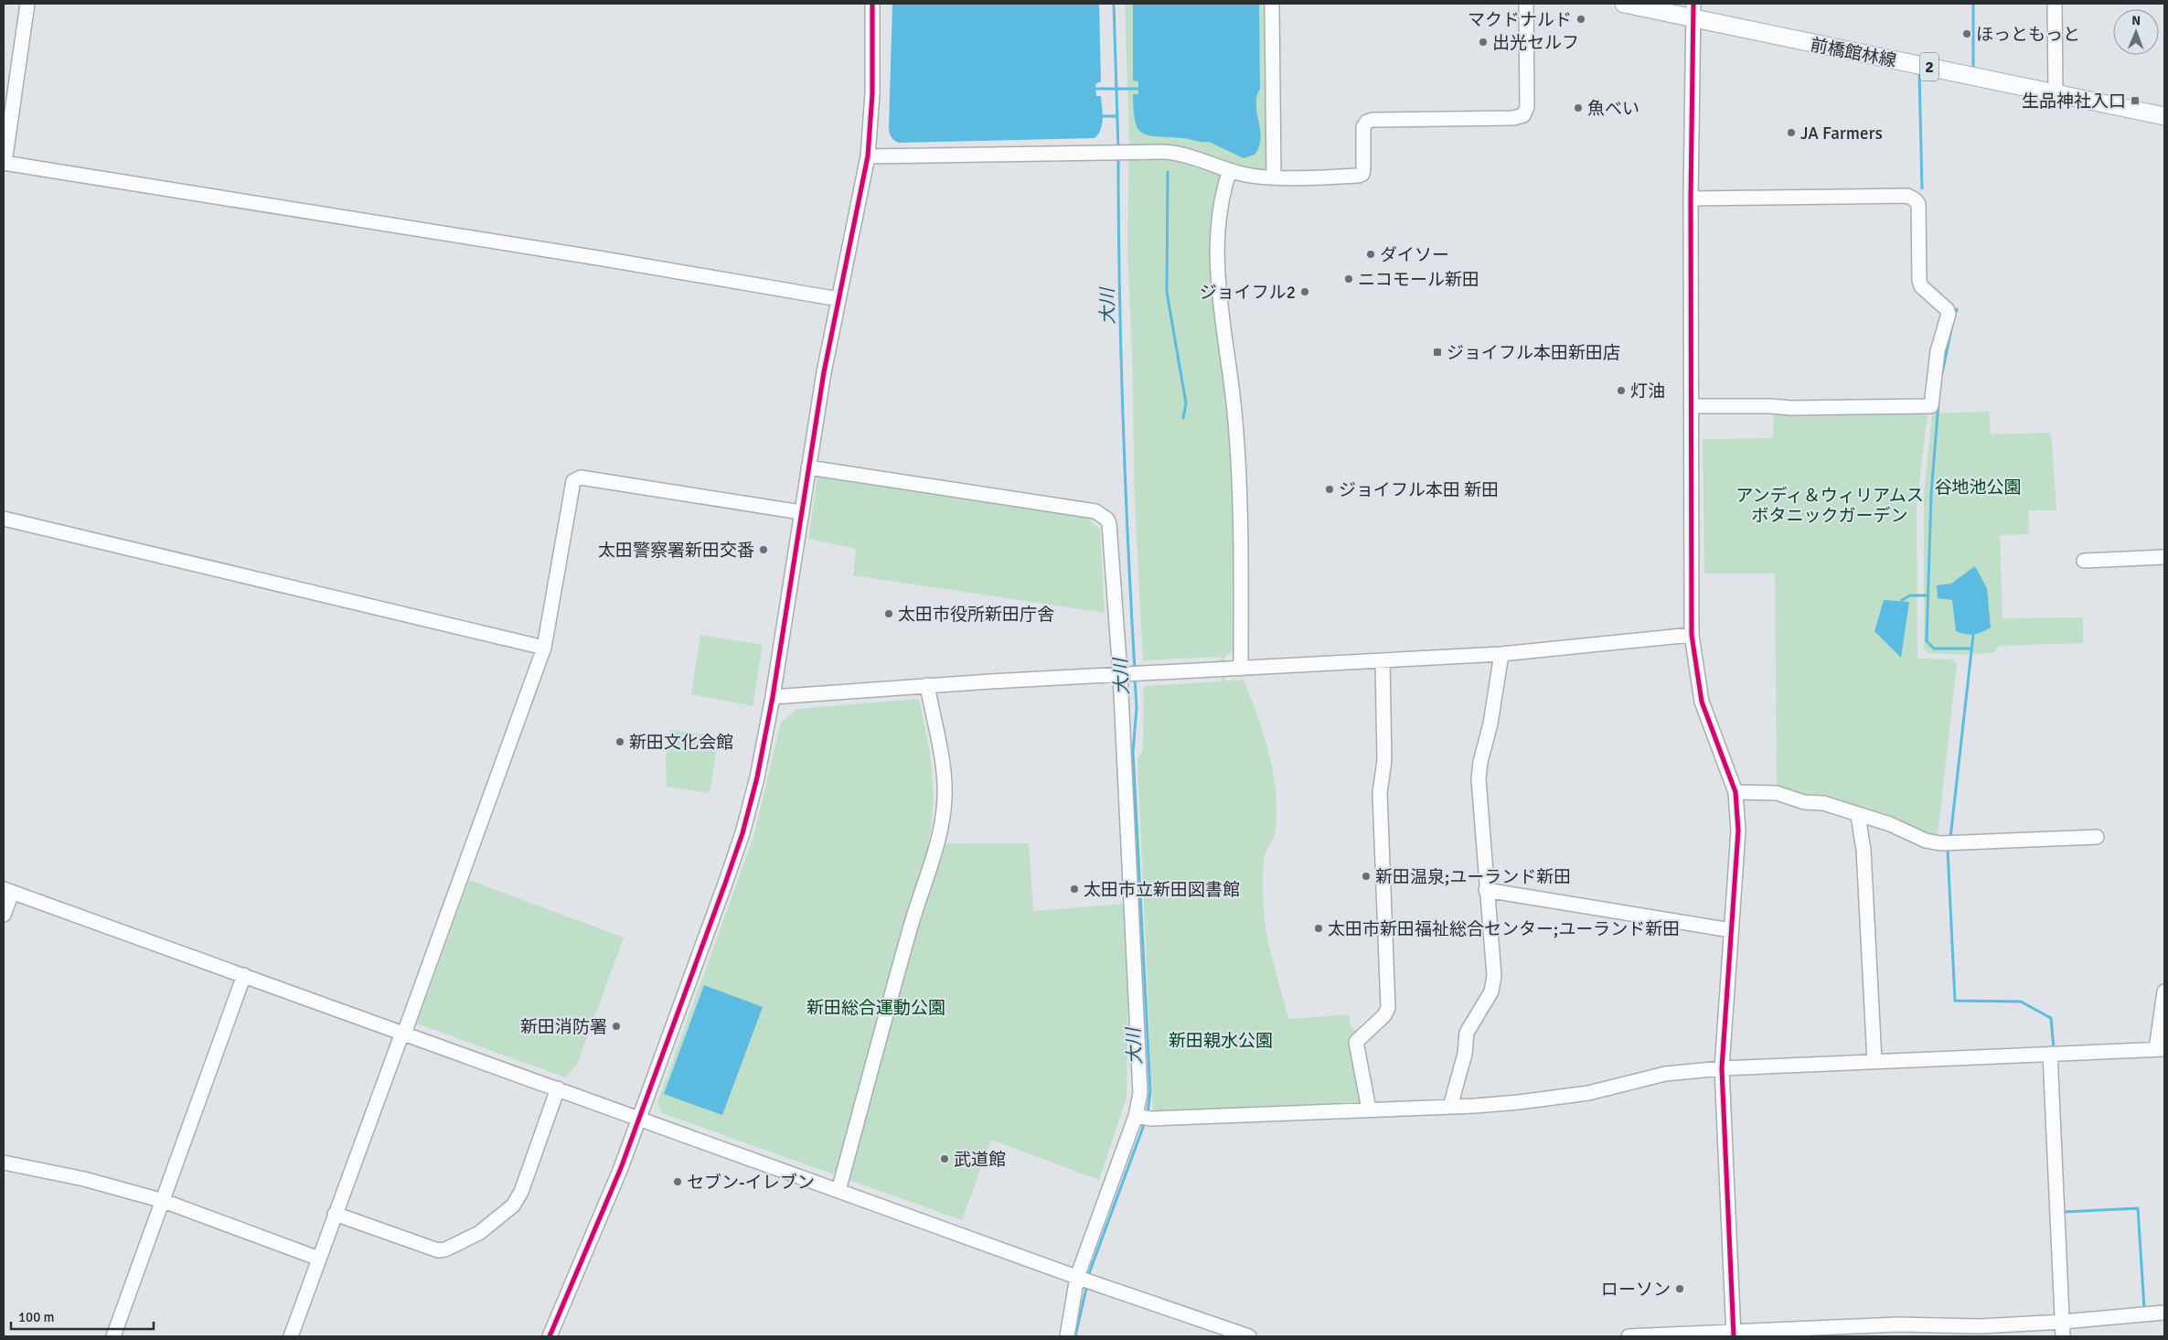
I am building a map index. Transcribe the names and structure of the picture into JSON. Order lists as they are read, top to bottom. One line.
{"streets":{"main road":["前橋館林線","2"]},"water":["大川"],"parks":["谷地池公園","アンディ＆ウィリアムス ボタニックガーデン","新田総合運動公園","新田親水公園"],"places":{"other":["マクドナルド","ほっともっと","出光セルフ","魚べい","JA Farmers","ダイソー","ニコモール新田","ジョイフル2","灯油","ジョイフル本田 新田","太田警察署新田交番","太田市役所新田庁舎","新田文化会館","新田温泉;ユーランド新田","太田市立新田図書館","太田市新田福祉総合センター;ユーランド新田","新田消防署","武道館","セブン-イレブン","ローソン"],"transit":["生品神社入口","ジョイフル本田新田店"]},"scale_bar":"100 m","north":"top"}
